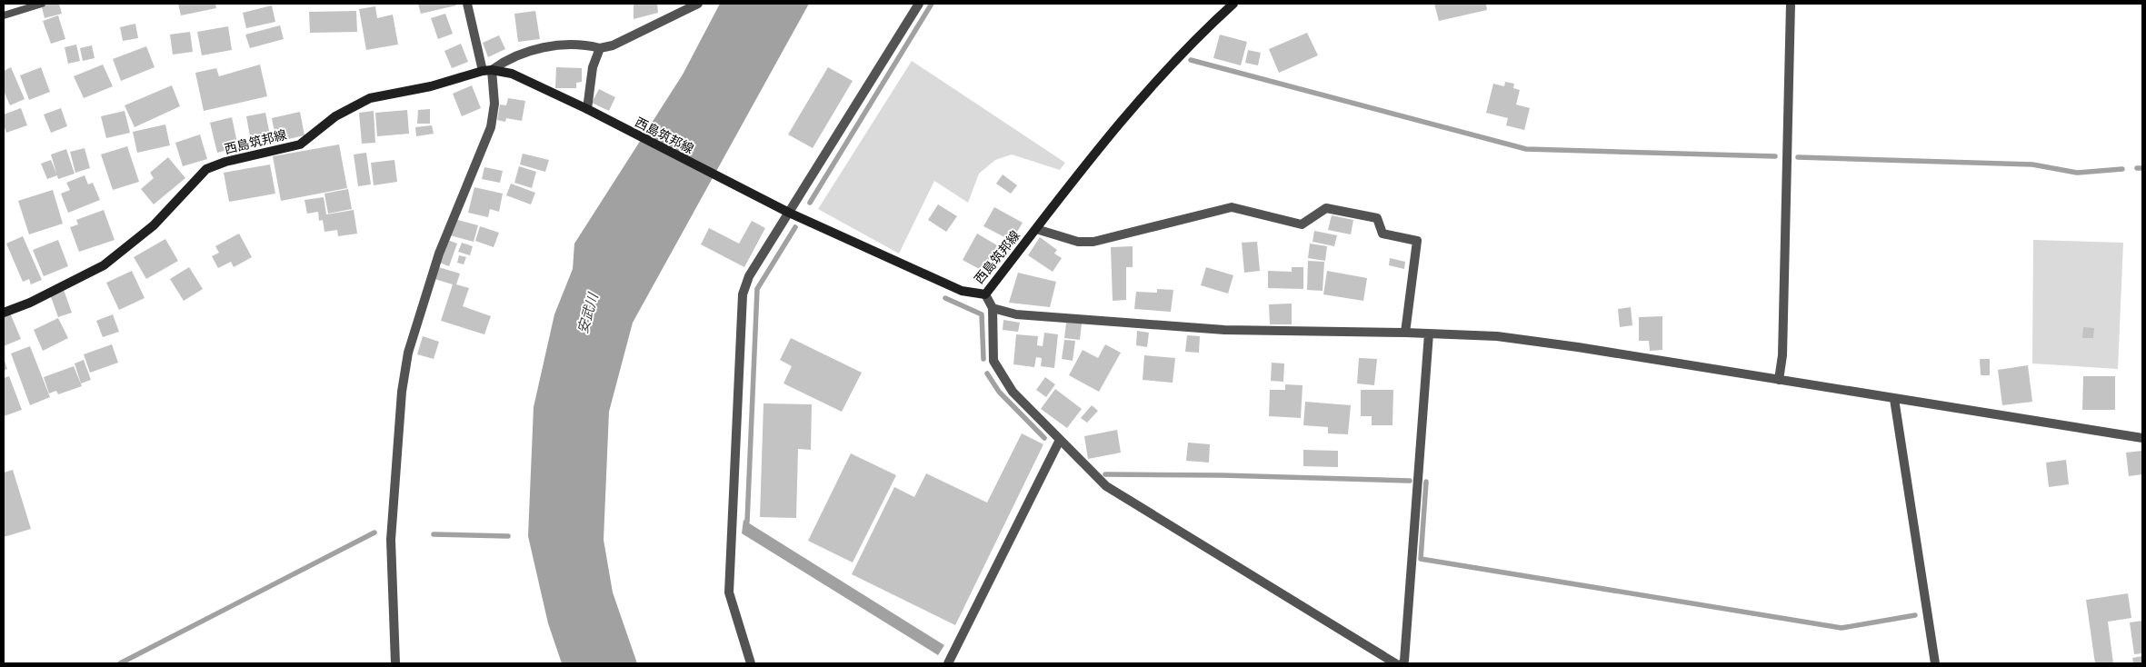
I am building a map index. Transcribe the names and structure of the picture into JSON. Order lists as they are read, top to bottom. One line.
{"streets":{"main road":["西島筑邦線"]},"water":["安武川"]}
